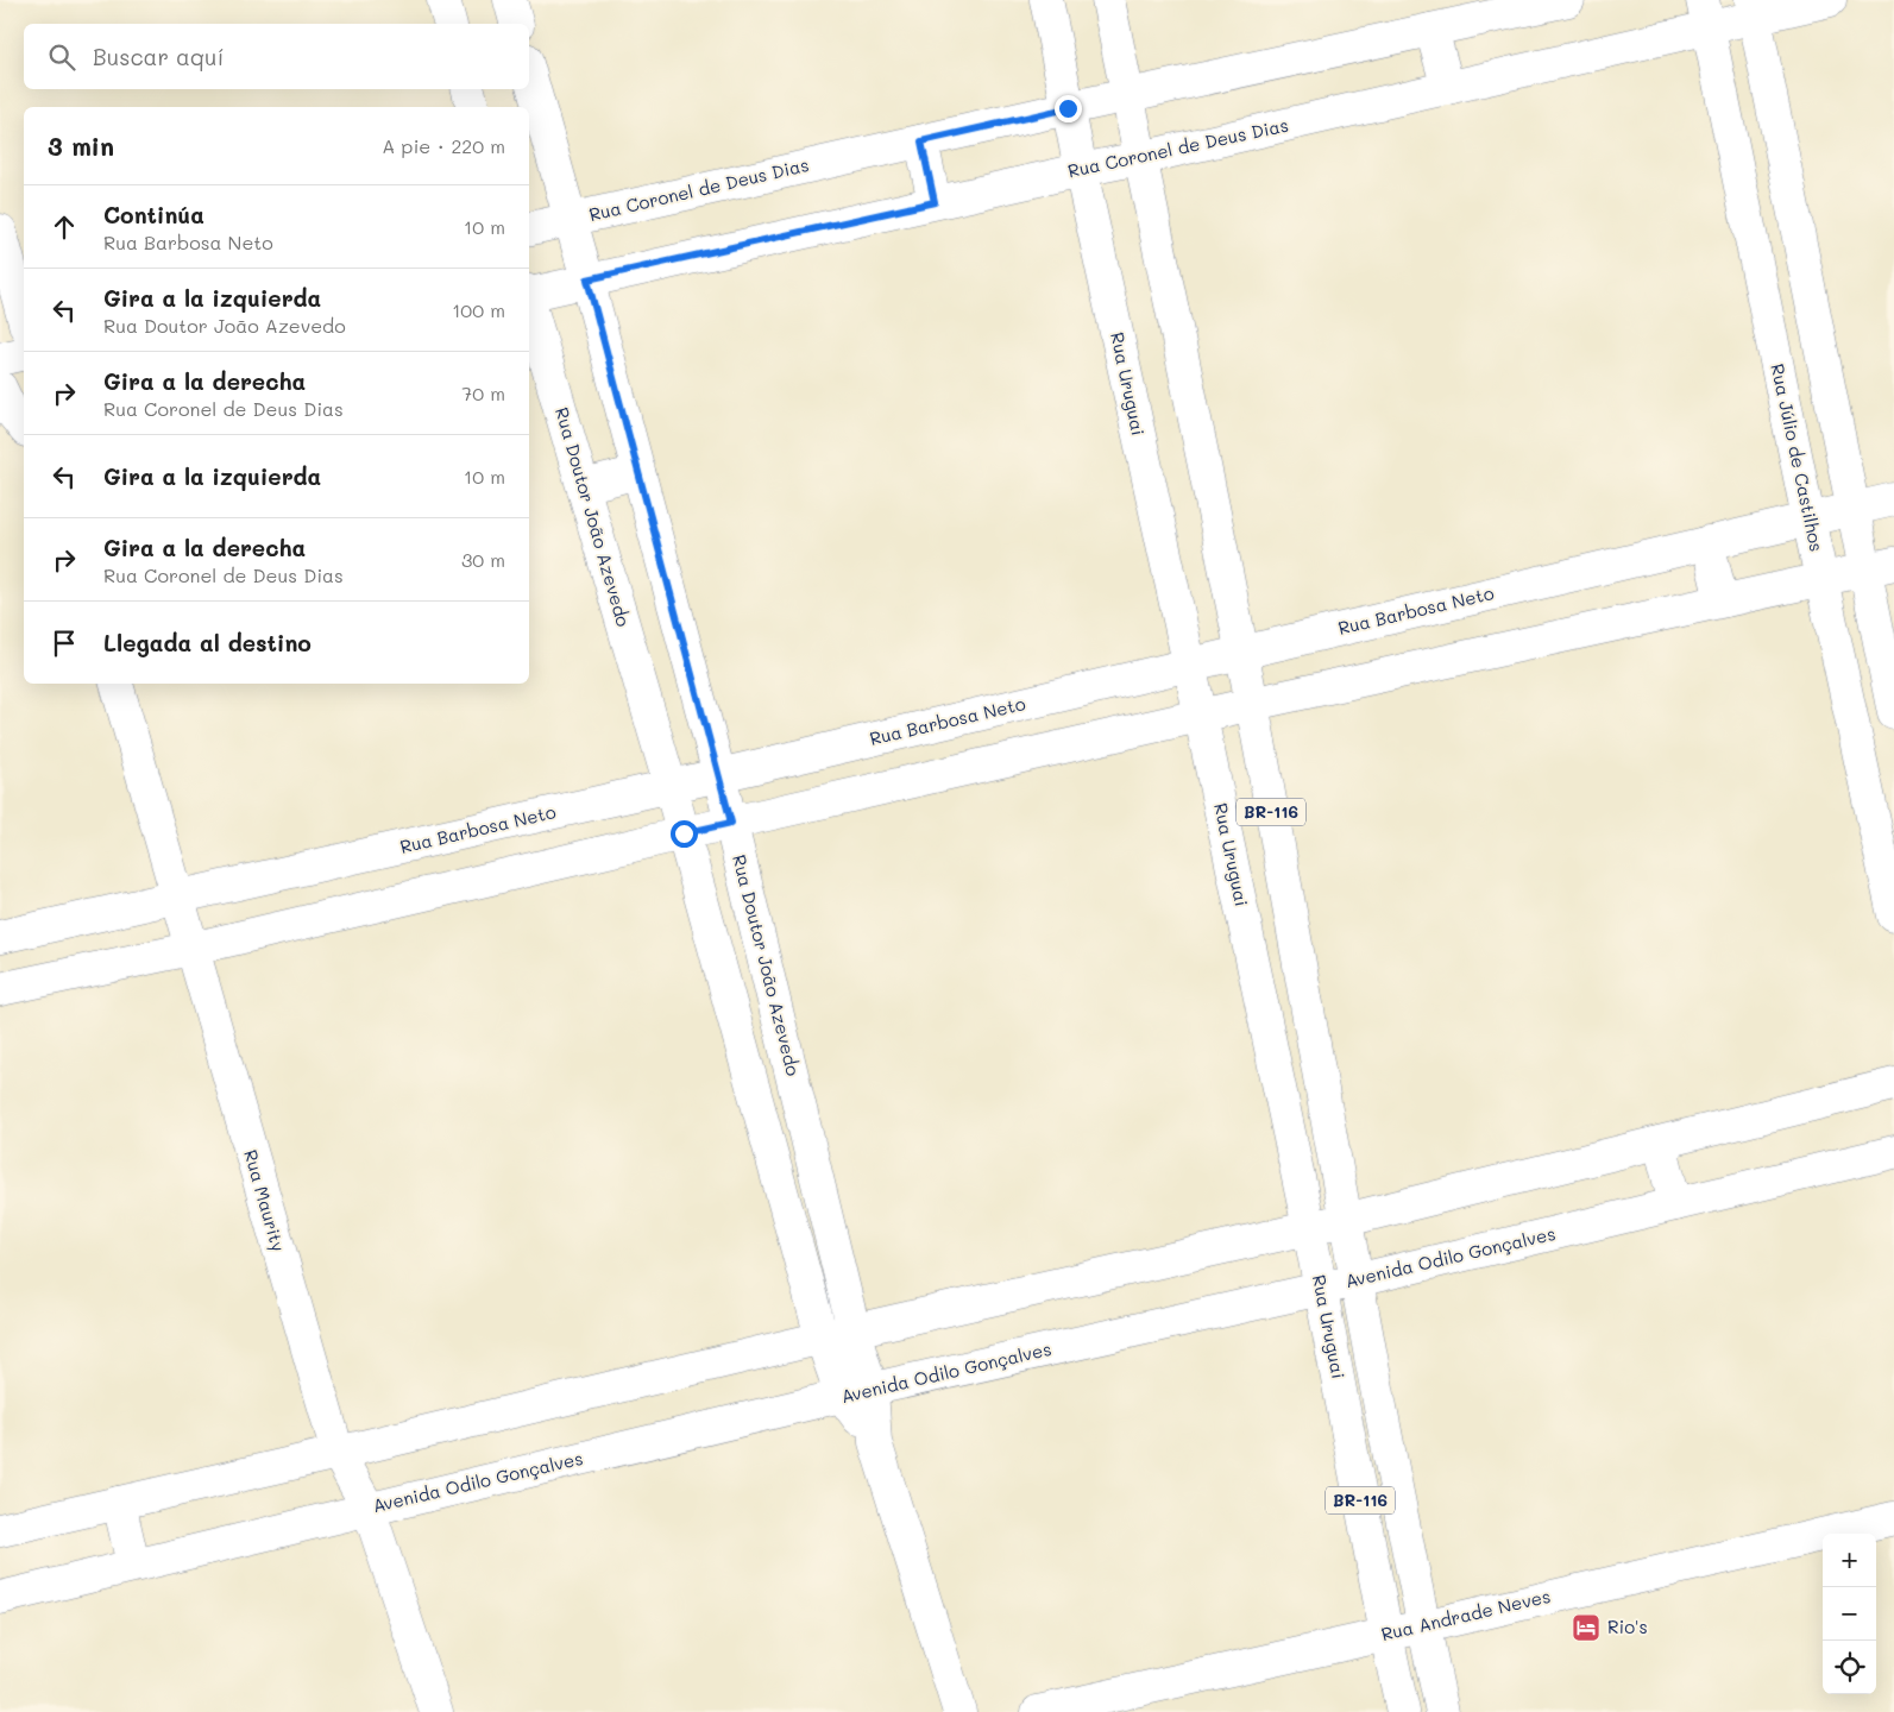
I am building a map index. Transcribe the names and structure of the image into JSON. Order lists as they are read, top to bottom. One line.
{"streets":{"main road":["Rua Coronel de Deus Dias","Rua Uruguai","Rua Júlio de Castilhos","Rua Doutor João Azevedo","Rua Barbosa Neto","BR-116","Rua Maurity","Avenida Odilo Gonçalves","Rua Andrade Neves"]},"crossings":[["Rua Coronel de Deus Dias","Rua Uruguai"],["Rua Coronel de Deus Dias","Rua Júlio de Castilhos"],["Rua Coronel de Deus Dias","Rua Doutor João Azevedo"],["Rua Uruguai","Rua Barbosa Neto"],["Rua Uruguai","Avenida Odilo Gonçalves"],["Rua Uruguai","Rua Andrade Neves"],["Rua Júlio de Castilhos","Rua Barbosa Neto"],["Rua Doutor João Azevedo","Rua Barbosa Neto"],["Rua Doutor João Azevedo","Avenida Odilo Gonçalves"],["Rua Barbosa Neto","Rua Maurity"],["Rua Maurity","Avenida Odilo Gonçalves"]],"places":{"hotel":["Rio's"]},"page":{"search":"Buscar aquí","heading":["3 min","A pie · 220 m"],"list":[["Continúa","Rua Barbosa Neto","10 m"],["Gira a la izquierda","Rua Doutor João Azevedo","100 m"],["Gira a la derecha","Rua Coronel de Deus Dias","70 m"],["Gira a la izquierda","10 m"],["Gira a la derecha","Rua Coronel de Deus Dias","30 m"],"Llegada al destino"],"map_buttons":["+","−"]}}
